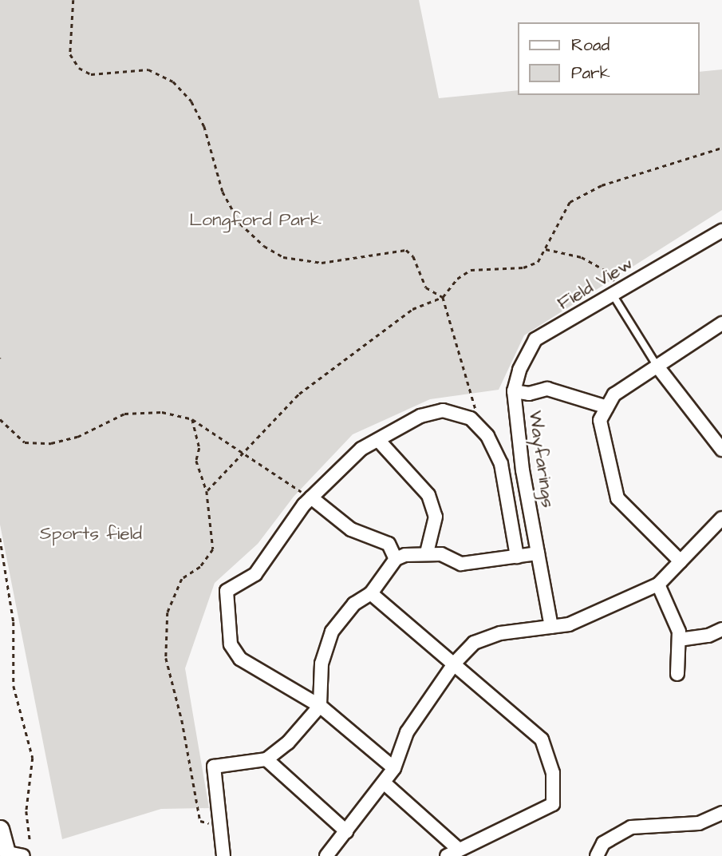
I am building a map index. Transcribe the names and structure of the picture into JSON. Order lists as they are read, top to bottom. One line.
{"streets":{"street":["Field View","Wayfarings"]},"crossings":[["Field View","Wayfarings"]],"parks":["Longford Park","Sports field"],"legend":["Road","Park"]}
